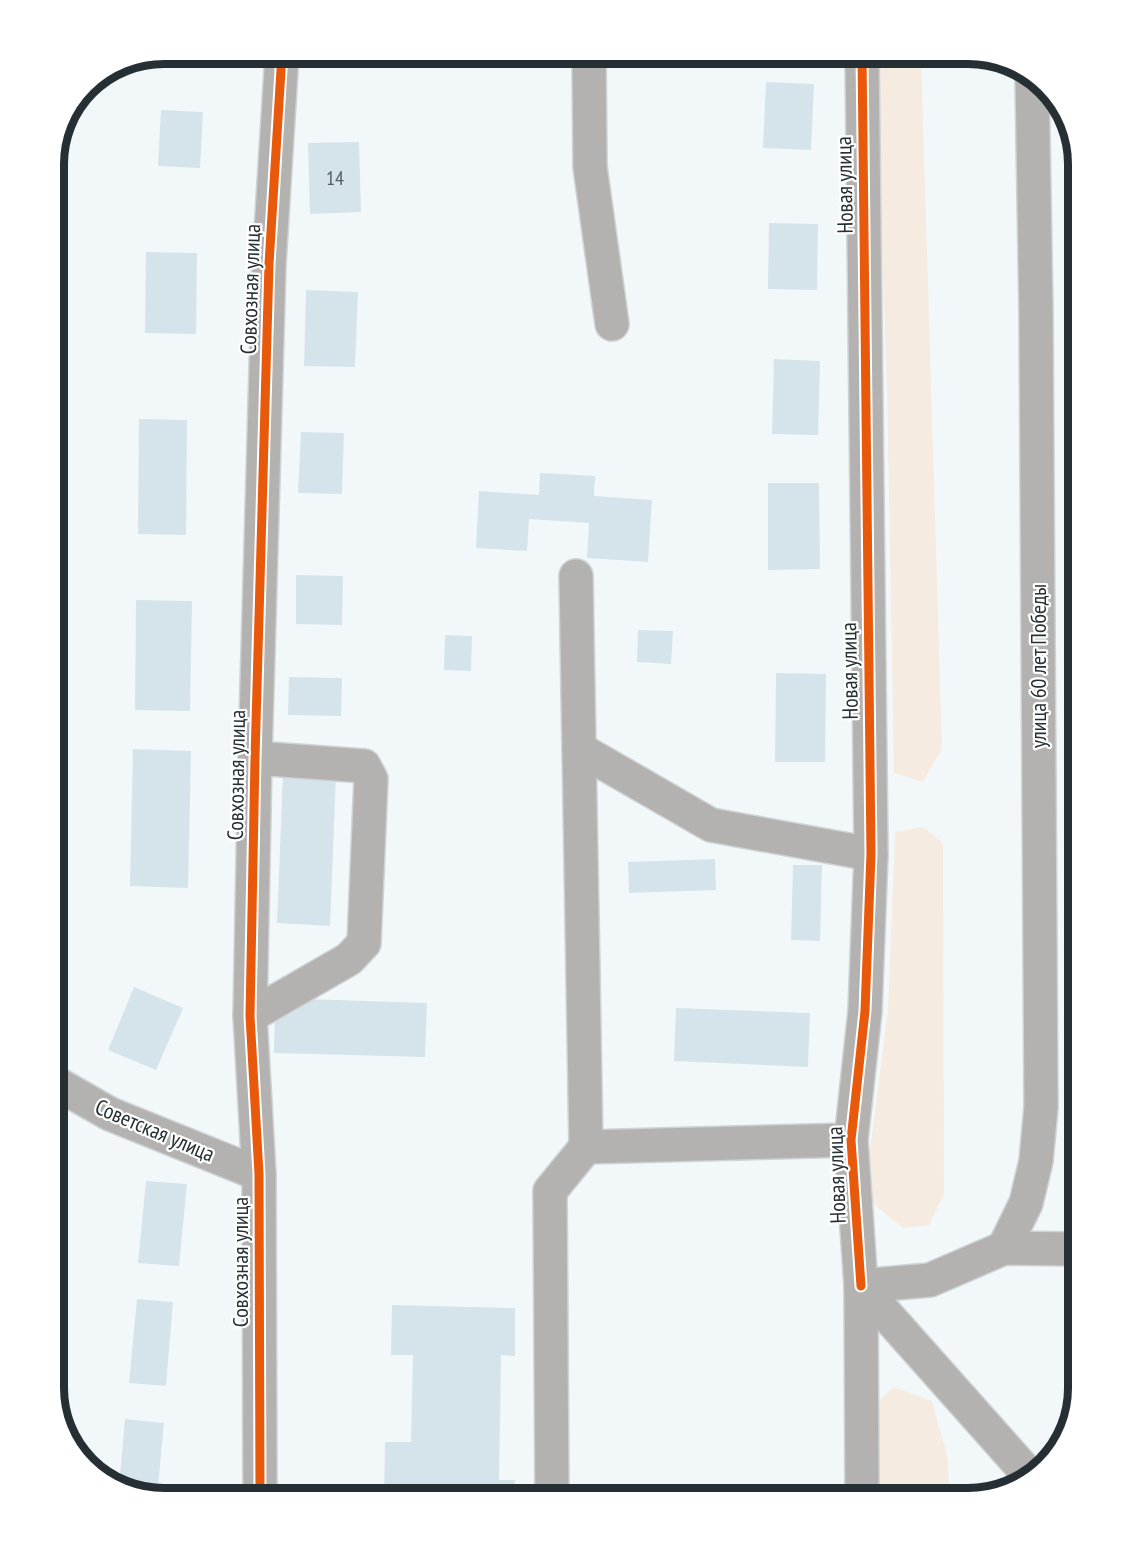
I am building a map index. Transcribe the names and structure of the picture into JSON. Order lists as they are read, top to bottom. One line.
{"streets":{"street":["Новая улица","Совхозная улица","улица 60 лет Победы","Советская улица"]},"crossings":[["Совхозная улица","Советская улица"]],"house_numbers":["14"]}
